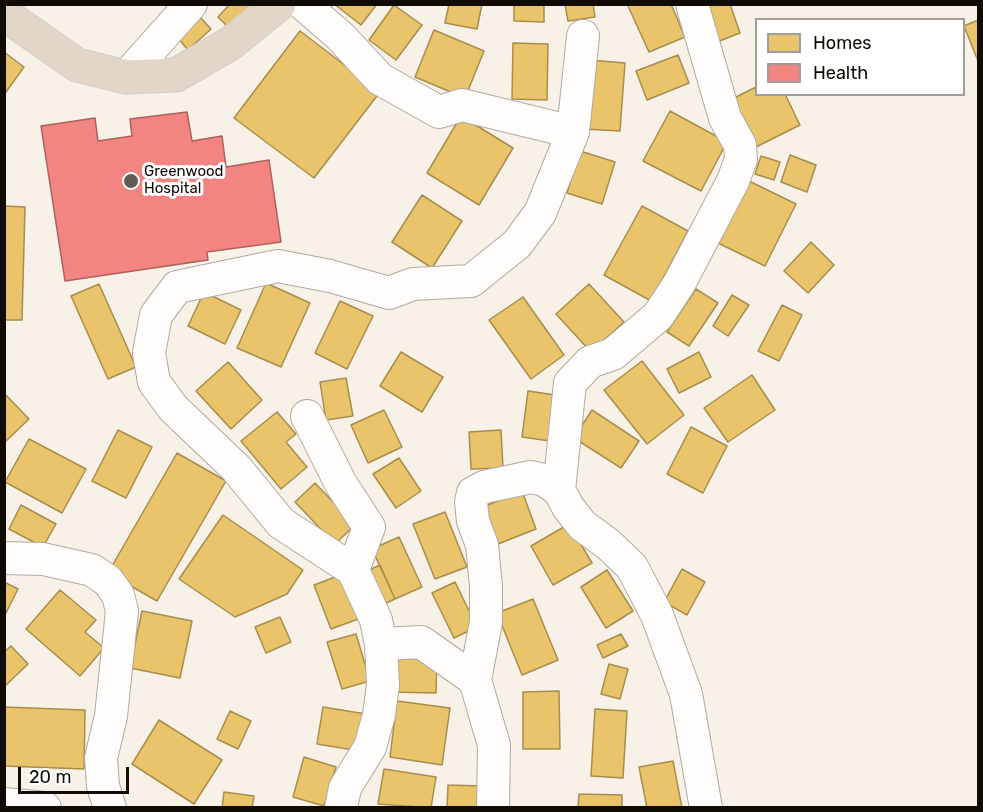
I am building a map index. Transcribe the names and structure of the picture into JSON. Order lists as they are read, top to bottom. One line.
{"places":["Greenwood Hospital"],"legend":["Homes","Health"],"scale_bar":"20 m"}
